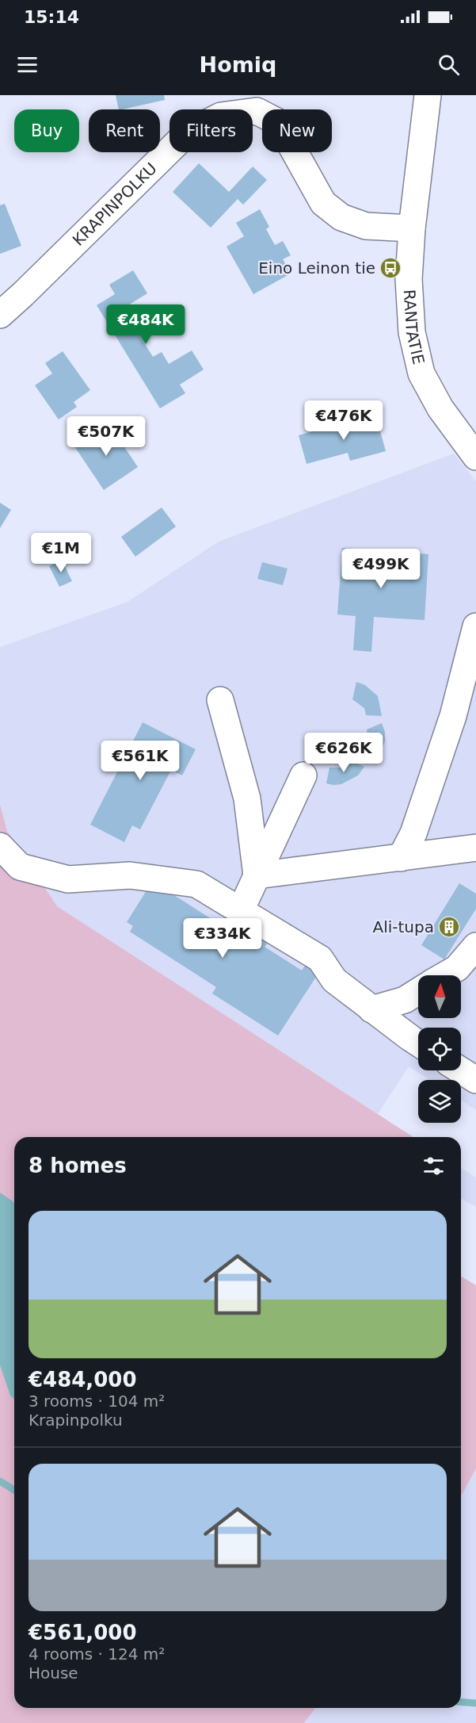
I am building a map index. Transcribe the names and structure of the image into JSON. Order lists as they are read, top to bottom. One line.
{"streets":{"street":["KRAPINPOLKU","RANTATIE"]},"crossings":[["KRAPINPOLKU","RANTATIE"]],"places":{"bus stop":["Eino Leinon tie"],"building":["Ali-tupa"]},"north":"top","page":{"status":"15:14","header":"Homiq","chip":["Buy","Rent","Filters","New"],"price":["€484K","€476K","€507K","€1M","€499K","€626K","€561K","€334K"],"heading":"8 homes","list":[{"name":"€484,000","note":"3 rooms · 104 m² · Krapinpolku"},{"name":"€561,000","note":"4 rooms · 124 m² · House"}]}}
